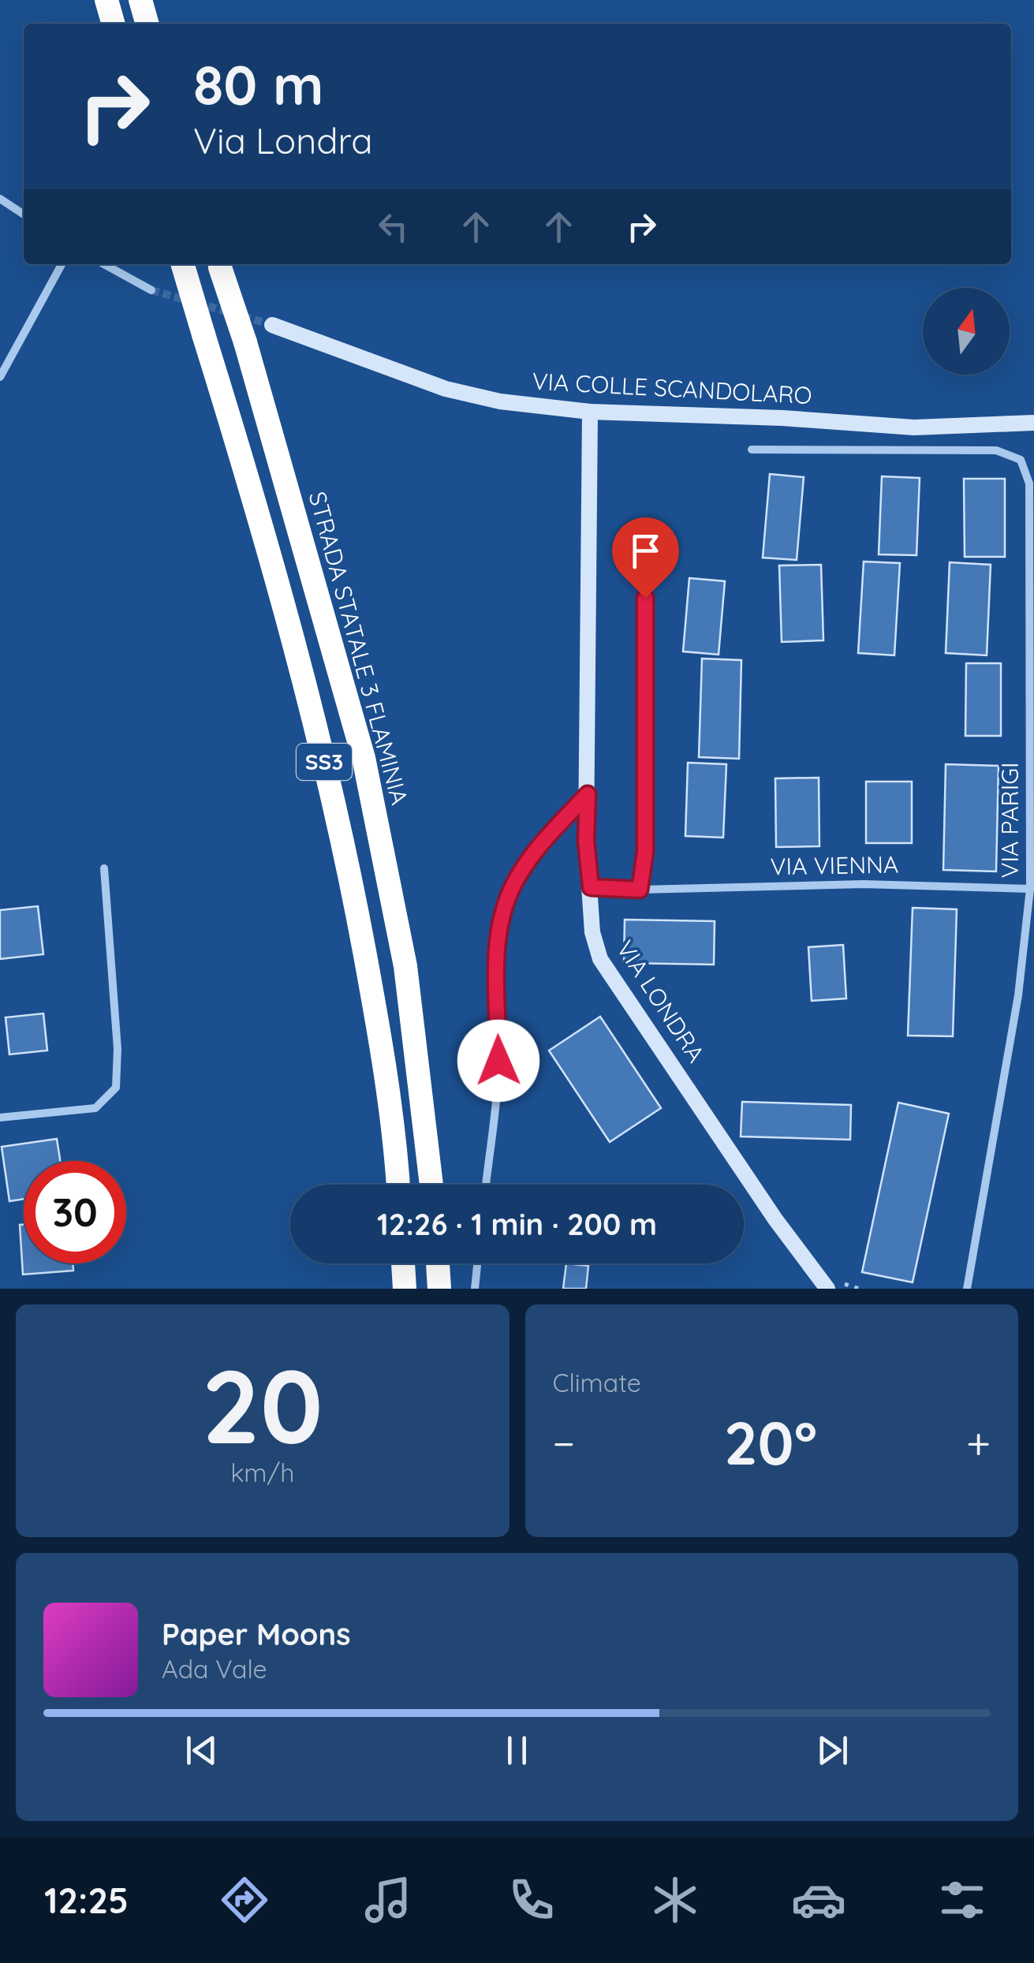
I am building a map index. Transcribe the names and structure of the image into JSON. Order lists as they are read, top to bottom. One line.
{"streets":{"highway":["STRADA STATALE 3 FLAMINIA","SS3"],"street":["VIA COLLE SCANDOLARO","VIA PARIGI","VIA VIENNA","VIA LONDRA"]},"crossings":[["VIA COLLE SCANDOLARO","VIA LONDRA"],["VIA PARIGI","VIA VIENNA"],["VIA VIENNA","VIA LONDRA"]],"north":"top","page":{"turn":["80 m","Via Londra"],"limit":"30","trip":"12:26 · 1 min · 200 m","tile":[["20","km/h"],"Climate"],"heat":["−","20°","+"],"song":["Paper Moons","Ada Vale"],"tabs":"12:25"}}
